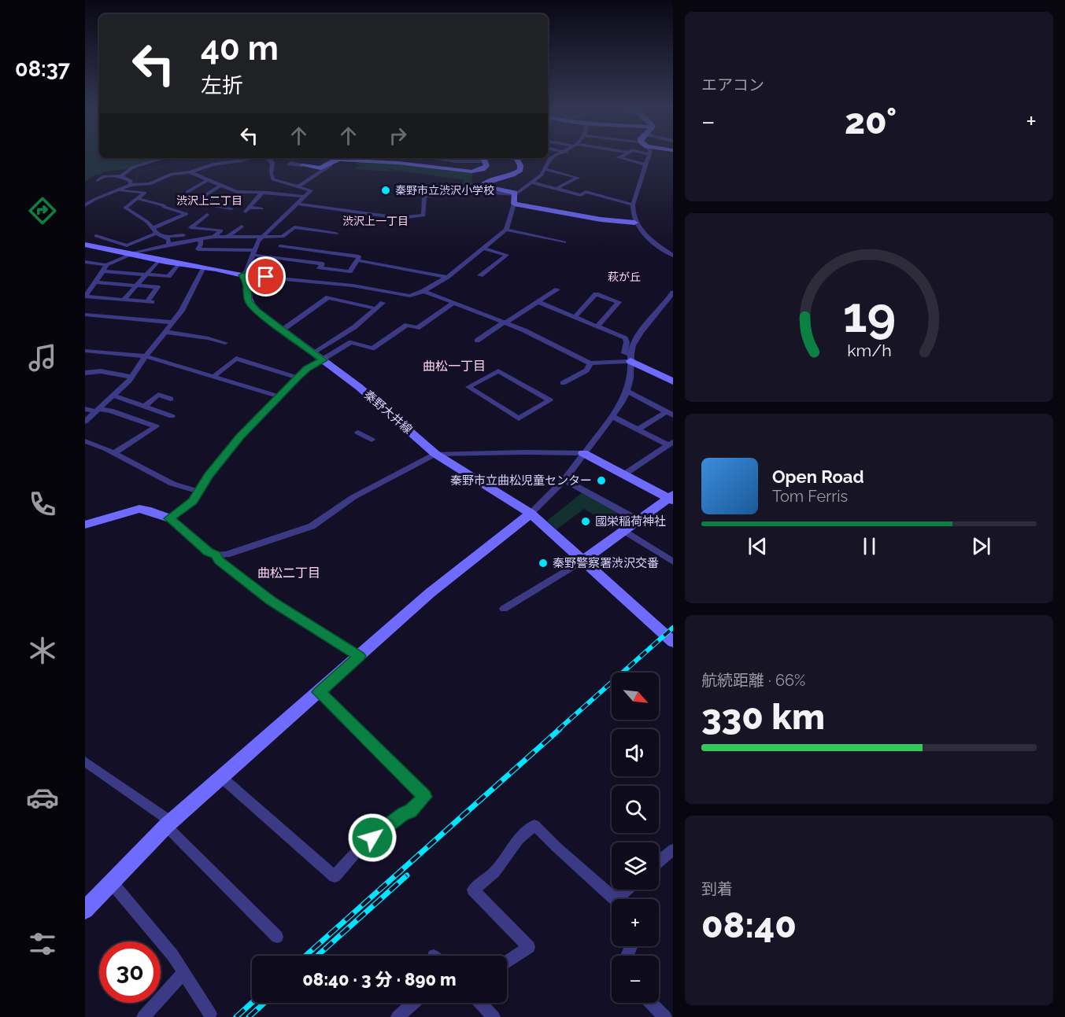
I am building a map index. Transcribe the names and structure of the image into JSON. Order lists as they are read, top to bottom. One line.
{"streets":{"street":["秦野大井線"]},"districts":["渋沢上二丁目","渋沢上一丁目","萩が丘","曲松一丁目","曲松二丁目"],"places":["秦野市立渋沢小学校","秦野市立曲松児童センター","國栄稲荷神社","秦野警察署渋沢交番"],"north":"bottom right","page":{"tabs":"08:37","tile":["エアコン",["航続距離 · 66%","330 km"],["到着","08:40"]],"turn":["40 m","左折"],"heat":["−","20°","+"],"song":["Open Road","Tom Ferris"],"map_buttons":["+","−"],"limit":"30","trip":"08:40 · 3 分 · 890 m","gauge":["19","km/h"]}}
